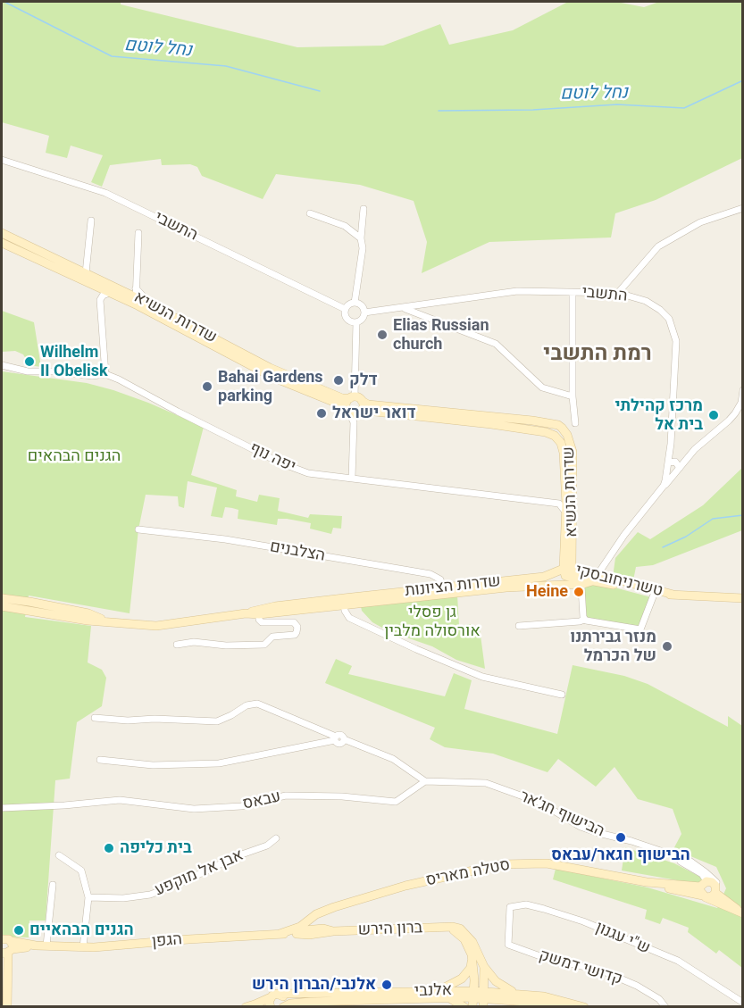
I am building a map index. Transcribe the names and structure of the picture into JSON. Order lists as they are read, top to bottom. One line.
{"streets":{"street":["התשבי","שדרות הנשיא","יפה נוף","הצלבנים","טשרניחובסקי","שדרות הציונות","עבאס","הבישוף חג'אר","אבן אל מוקפע","סטלה מאריס","ברון הירש","ש\"י עגנון","הגפן","קדושי דמשק","אלנבי"]},"crossings":[["התשבי","טשרניחובסקי"],["שדרות הנשיא","יפה נוף"],["שדרות הנשיא","טשרניחובסקי"],["שדרות הנשיא","שדרות הציונות"],["הצלבנים","שדרות הציונות"],["טשרניחובסקי","שדרות הציונות"],["עבאס","הבישוף חג'אר"],["הבישוף חג'אר","סטלה מאריס"],["סטלה מאריס","הגפן"],["ברון הירש","הגפן"],["ברון הירש","אלנבי"],["ש\"י עגנון","קדושי דמשק"]],"districts":["רמת התשבי"],"water":["נחל לוטם"],"parks":["הגנים הבהאים","גן פסלי אורסולה מלבין"],"places":["Elias Russian church","Wilhelm II Obelisk","דלק","Bahai Gardens parking","דואר ישראל","מרכז קהילתי בית אל","Heine","מנזר גבירתנו של הכרמל","הבישוף חגאר/עבאס","בית כליפה","הגנים הבהאיים","אלנבי/הברון הירש"]}
